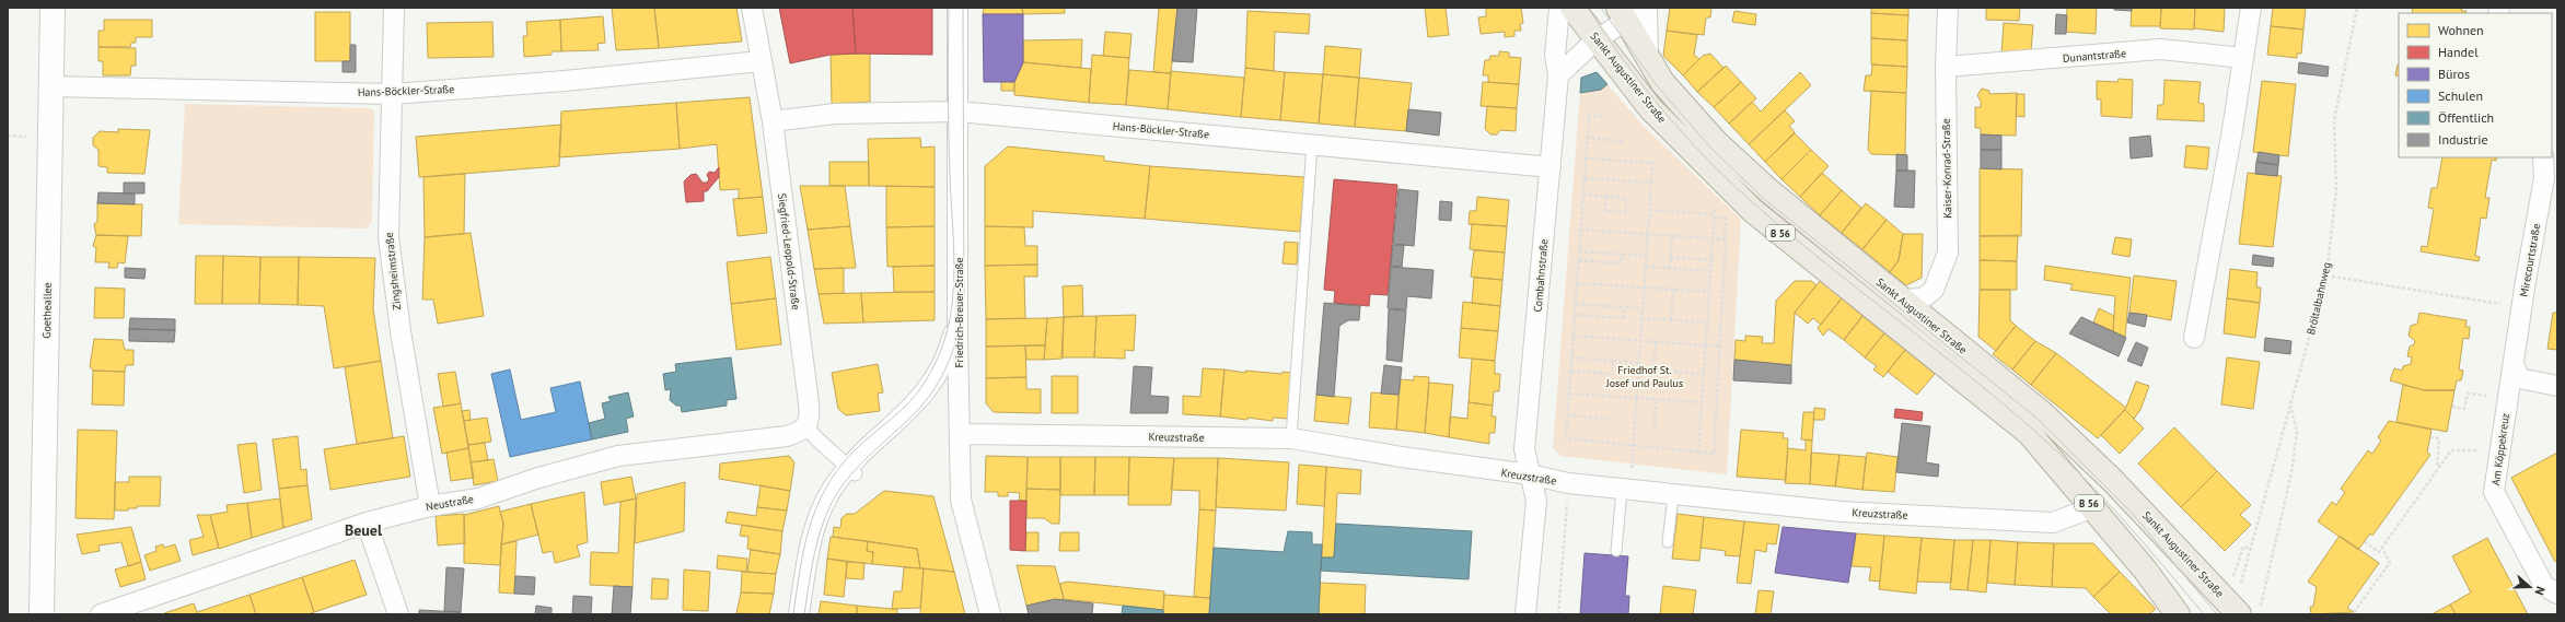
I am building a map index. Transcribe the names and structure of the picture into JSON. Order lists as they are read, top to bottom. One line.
{"streets":{"main road":["Sankt Augustiner Straße","B 56"],"street":["Dunantstraße","Hans-Böckler-Straße","Kaiser-Konrad-Straße","Siegfried-Leopold-Straße","Mirecourtstraße","Zingsheimstraße","Combahnstraße","Goetheallee","Friedrich-Breuer-Straße","Kreuzstraße","Am Köppekreuz","Neustraße"],"path":["Bröltalbahnweg"]},"crossings":[["Dunantstraße","Kaiser-Konrad-Straße"],["Sankt Augustiner Straße","Kaiser-Konrad-Straße"],["Sankt Augustiner Straße","Combahnstraße"],["Sankt Augustiner Straße","Kreuzstraße"],["Hans-Böckler-Straße","Siegfried-Leopold-Straße"],["Hans-Böckler-Straße","Zingsheimstraße"],["Hans-Böckler-Straße","Combahnstraße"],["Hans-Böckler-Straße","Goetheallee"],["Hans-Böckler-Straße","Friedrich-Breuer-Straße"],["Siegfried-Leopold-Straße","Neustraße"],["Mirecourtstraße","Am Köppekreuz"],["Zingsheimstraße","Neustraße"],["Combahnstraße","Kreuzstraße"],["Friedrich-Breuer-Straße","Kreuzstraße"]],"districts":["Beuel"],"parks":["Friedhof St. Josef und Paulus"],"legend":["Wohnen","Handel","Büros","Schulen","Öffentlich","Industrie"],"north":"right"}
